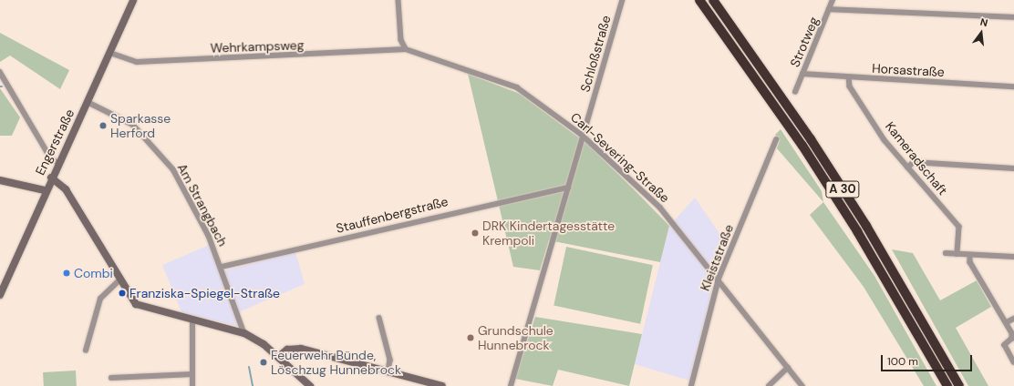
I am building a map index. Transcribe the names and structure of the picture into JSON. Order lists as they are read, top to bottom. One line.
{"streets":{"highway":["A 30"],"street":["Strotweg","Wehrkampsweg","Schloßstraße","Horsastraße","Engerstraße","Carl-Severing-Straße","Kameradschaft","Am Strangbach","Stauffenbergstraße","Kleiststraße"]},"crossings":[["Strotweg","Horsastraße"],["Wehrkampsweg","Engerstraße"],["Wehrkampsweg","Carl-Severing-Straße"],["Schloßstraße","Carl-Severing-Straße"],["Schloßstraße","Stauffenbergstraße"],["Horsastraße","Kameradschaft"],["Engerstraße","Am Strangbach"],["Carl-Severing-Straße","Kleiststraße"],["Am Strangbach","Stauffenbergstraße"]],"places":["Sparkasse Herford","DRK Kindertagesstätte Krempoli","Combi","Franziska-Spiegel-Straße","Grundschule Hunnebrock","Feuerwehr Bünde, Löschzug Hunnebrock"],"scale_bar":"100 m","north":"top"}
